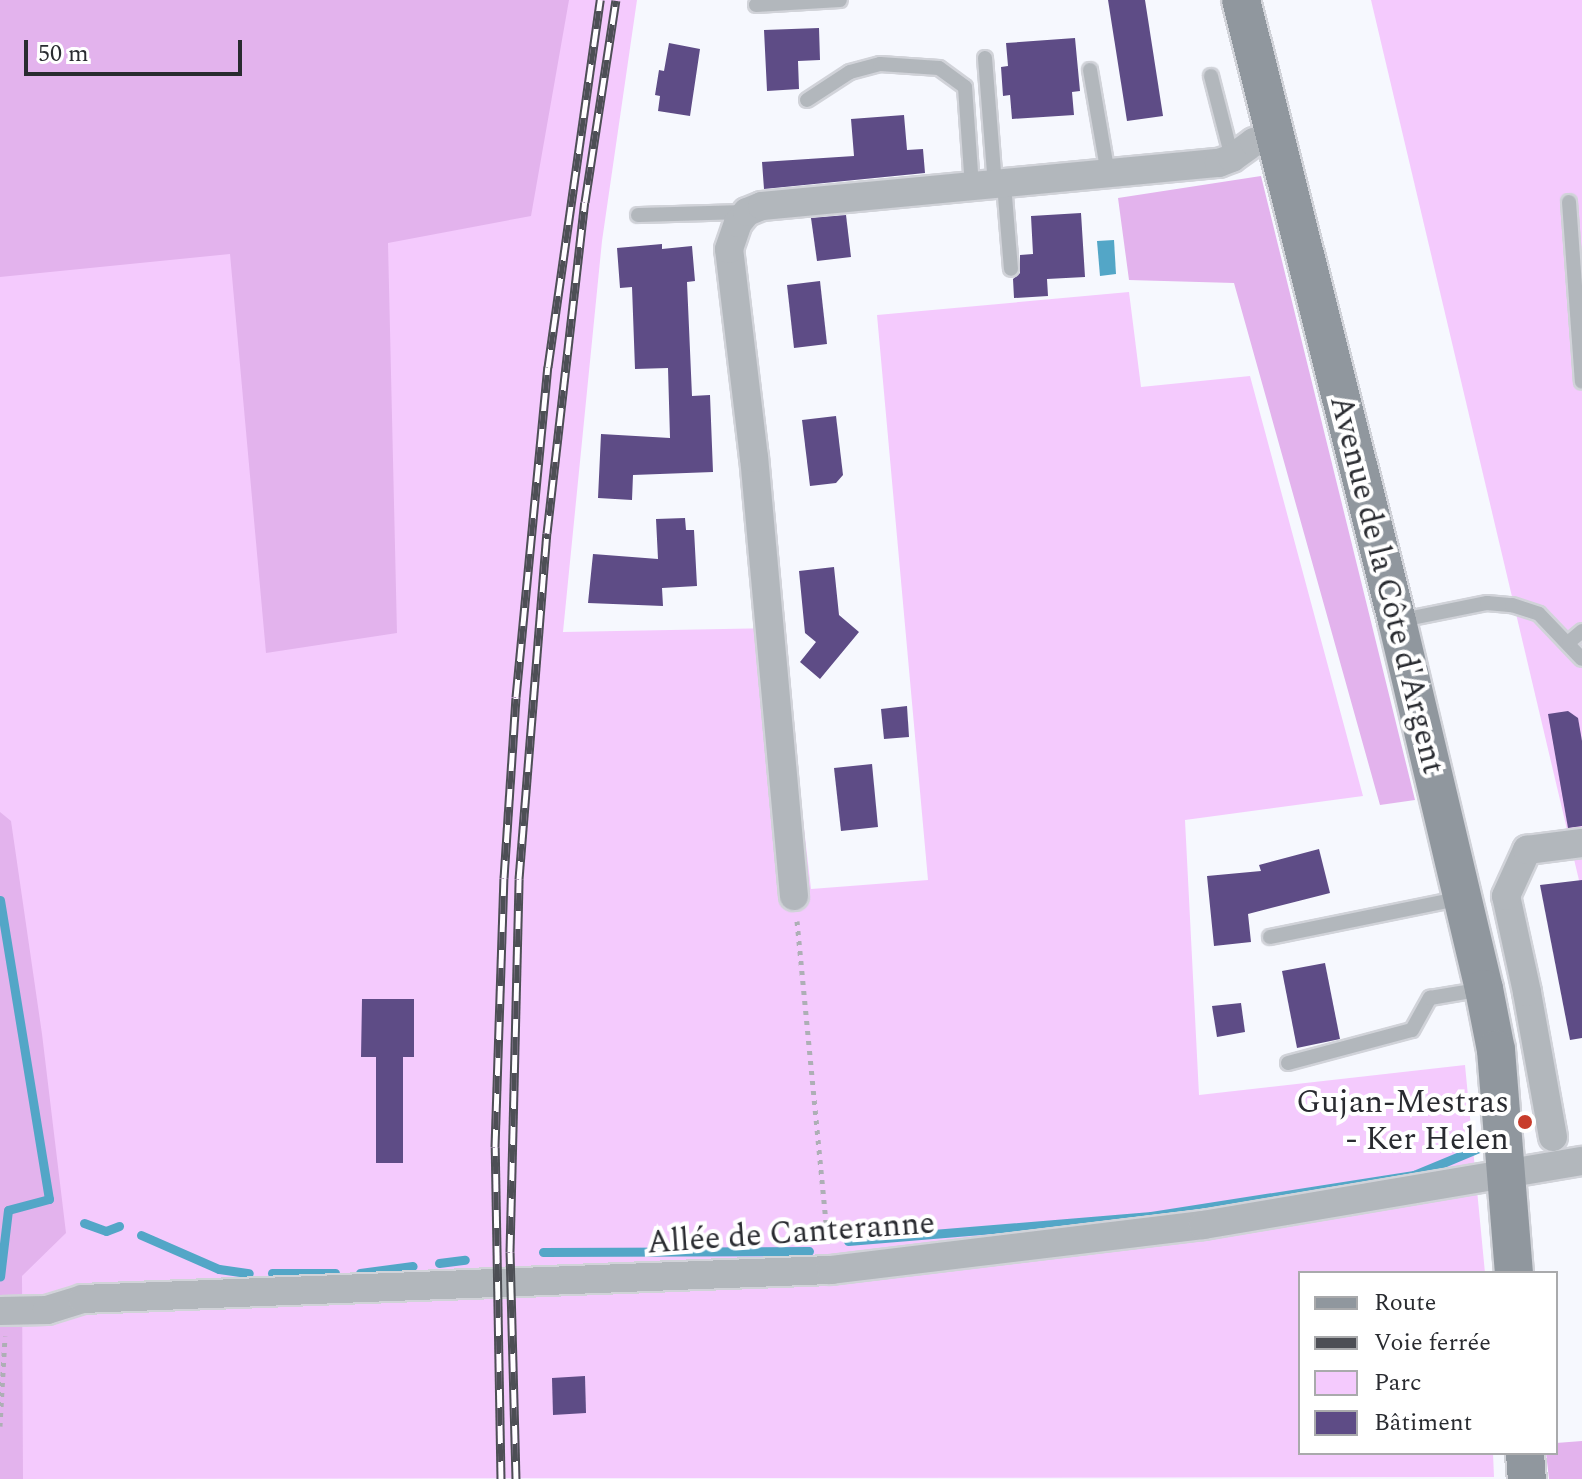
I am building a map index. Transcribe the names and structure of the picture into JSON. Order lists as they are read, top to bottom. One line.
{"streets":{"main road":["Avenue de la Côte d'Argent"],"street":["Allée de Canteranne"]},"crossings":[["Avenue de la Côte d'Argent","Allée de Canteranne"]],"places":["Gujan-Mestras - Ker Helen"],"legend":["Route","Voie ferrée","Parc","Bâtiment"],"scale_bar":"50 m"}
